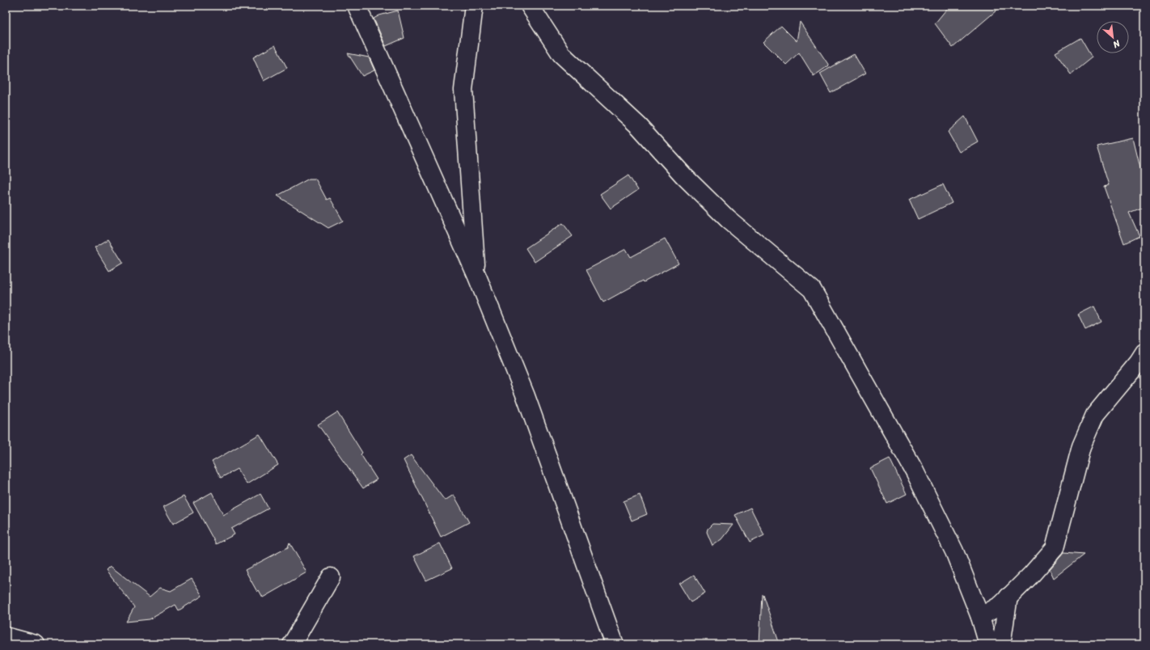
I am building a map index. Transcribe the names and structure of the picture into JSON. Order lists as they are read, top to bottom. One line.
{"north":"bottom right"}
